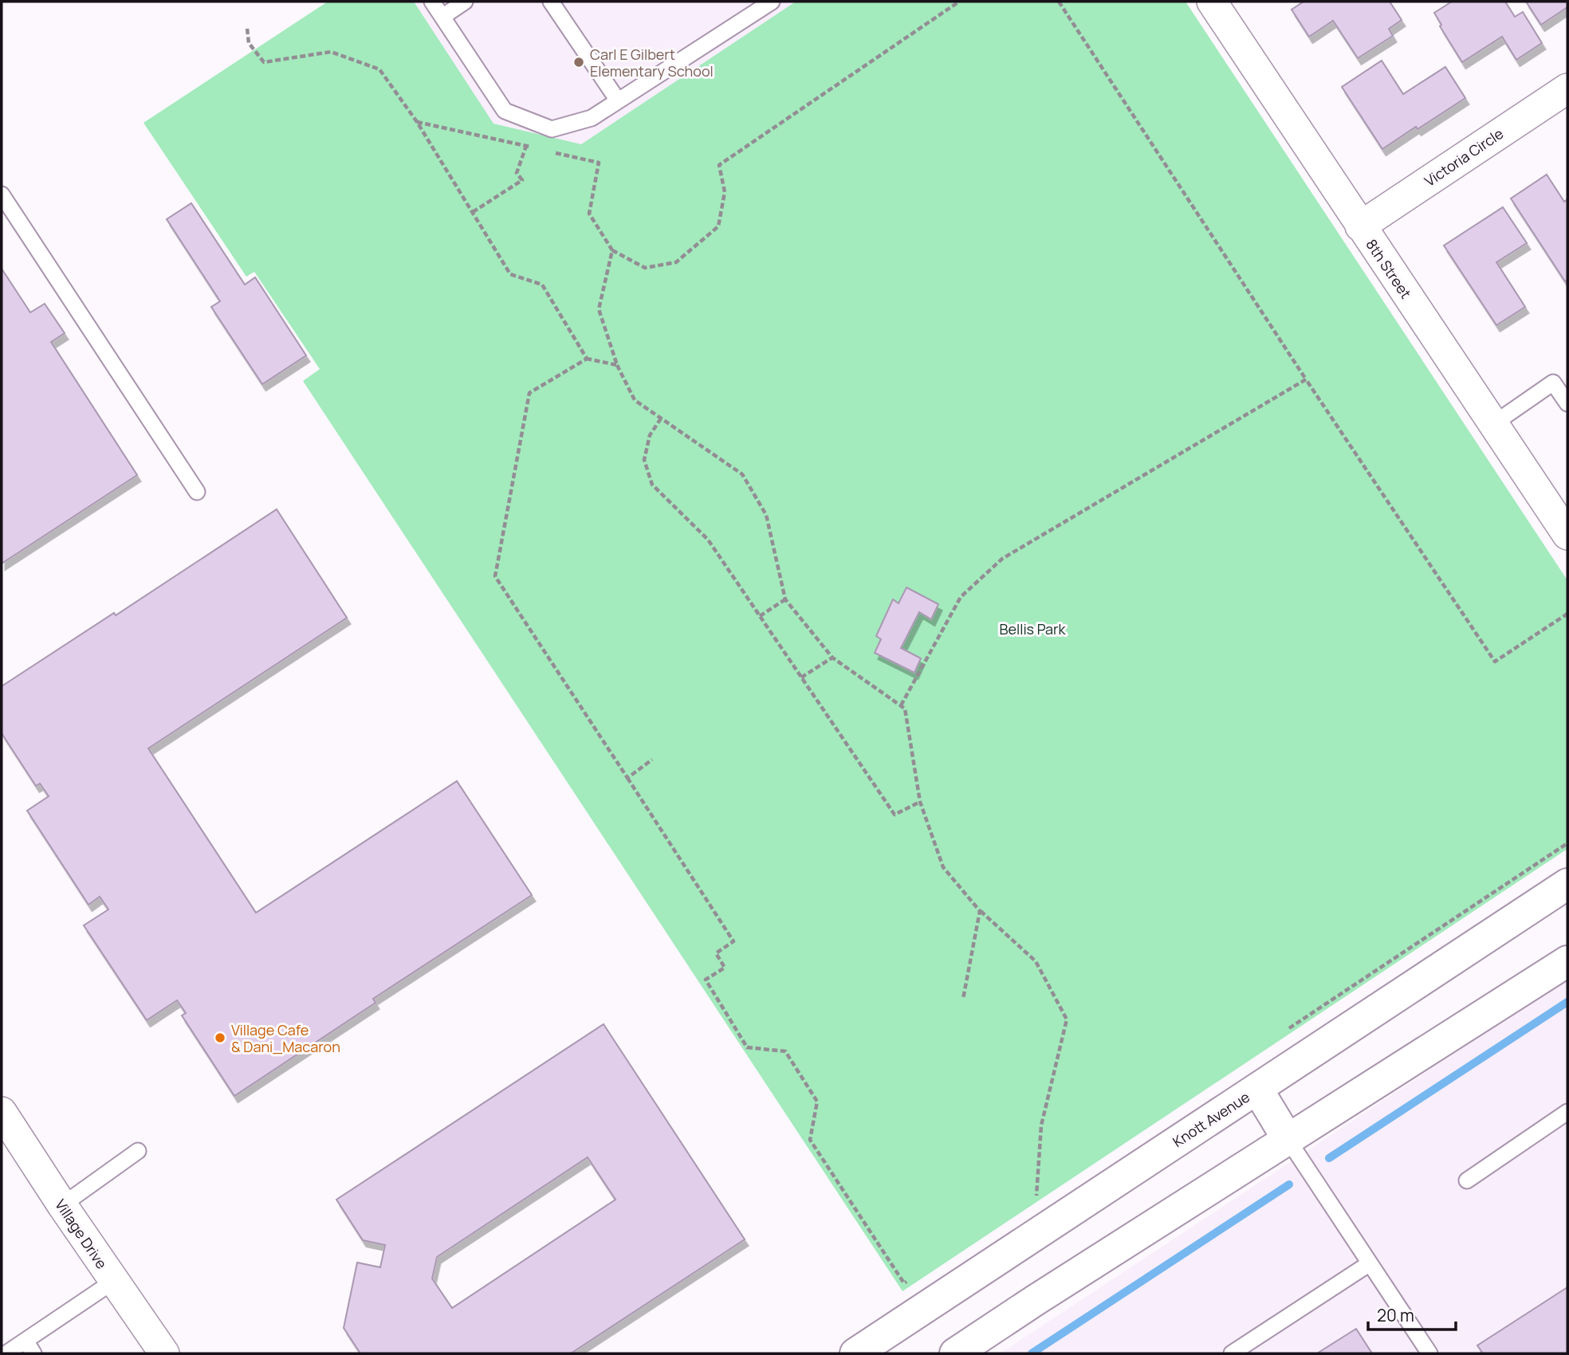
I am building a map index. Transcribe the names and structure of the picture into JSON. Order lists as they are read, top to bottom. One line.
{"streets":{"main road":["Knott Avenue"],"street":["Victoria Circle","8th Street","Village Drive"]},"crossings":[["Victoria Circle","8th Street"]],"parks":["Bellis Park"],"places":["Carl E Gilbert Elementary School","Village Cafe & Dani_Macaron"],"scale_bar":"20 m"}
